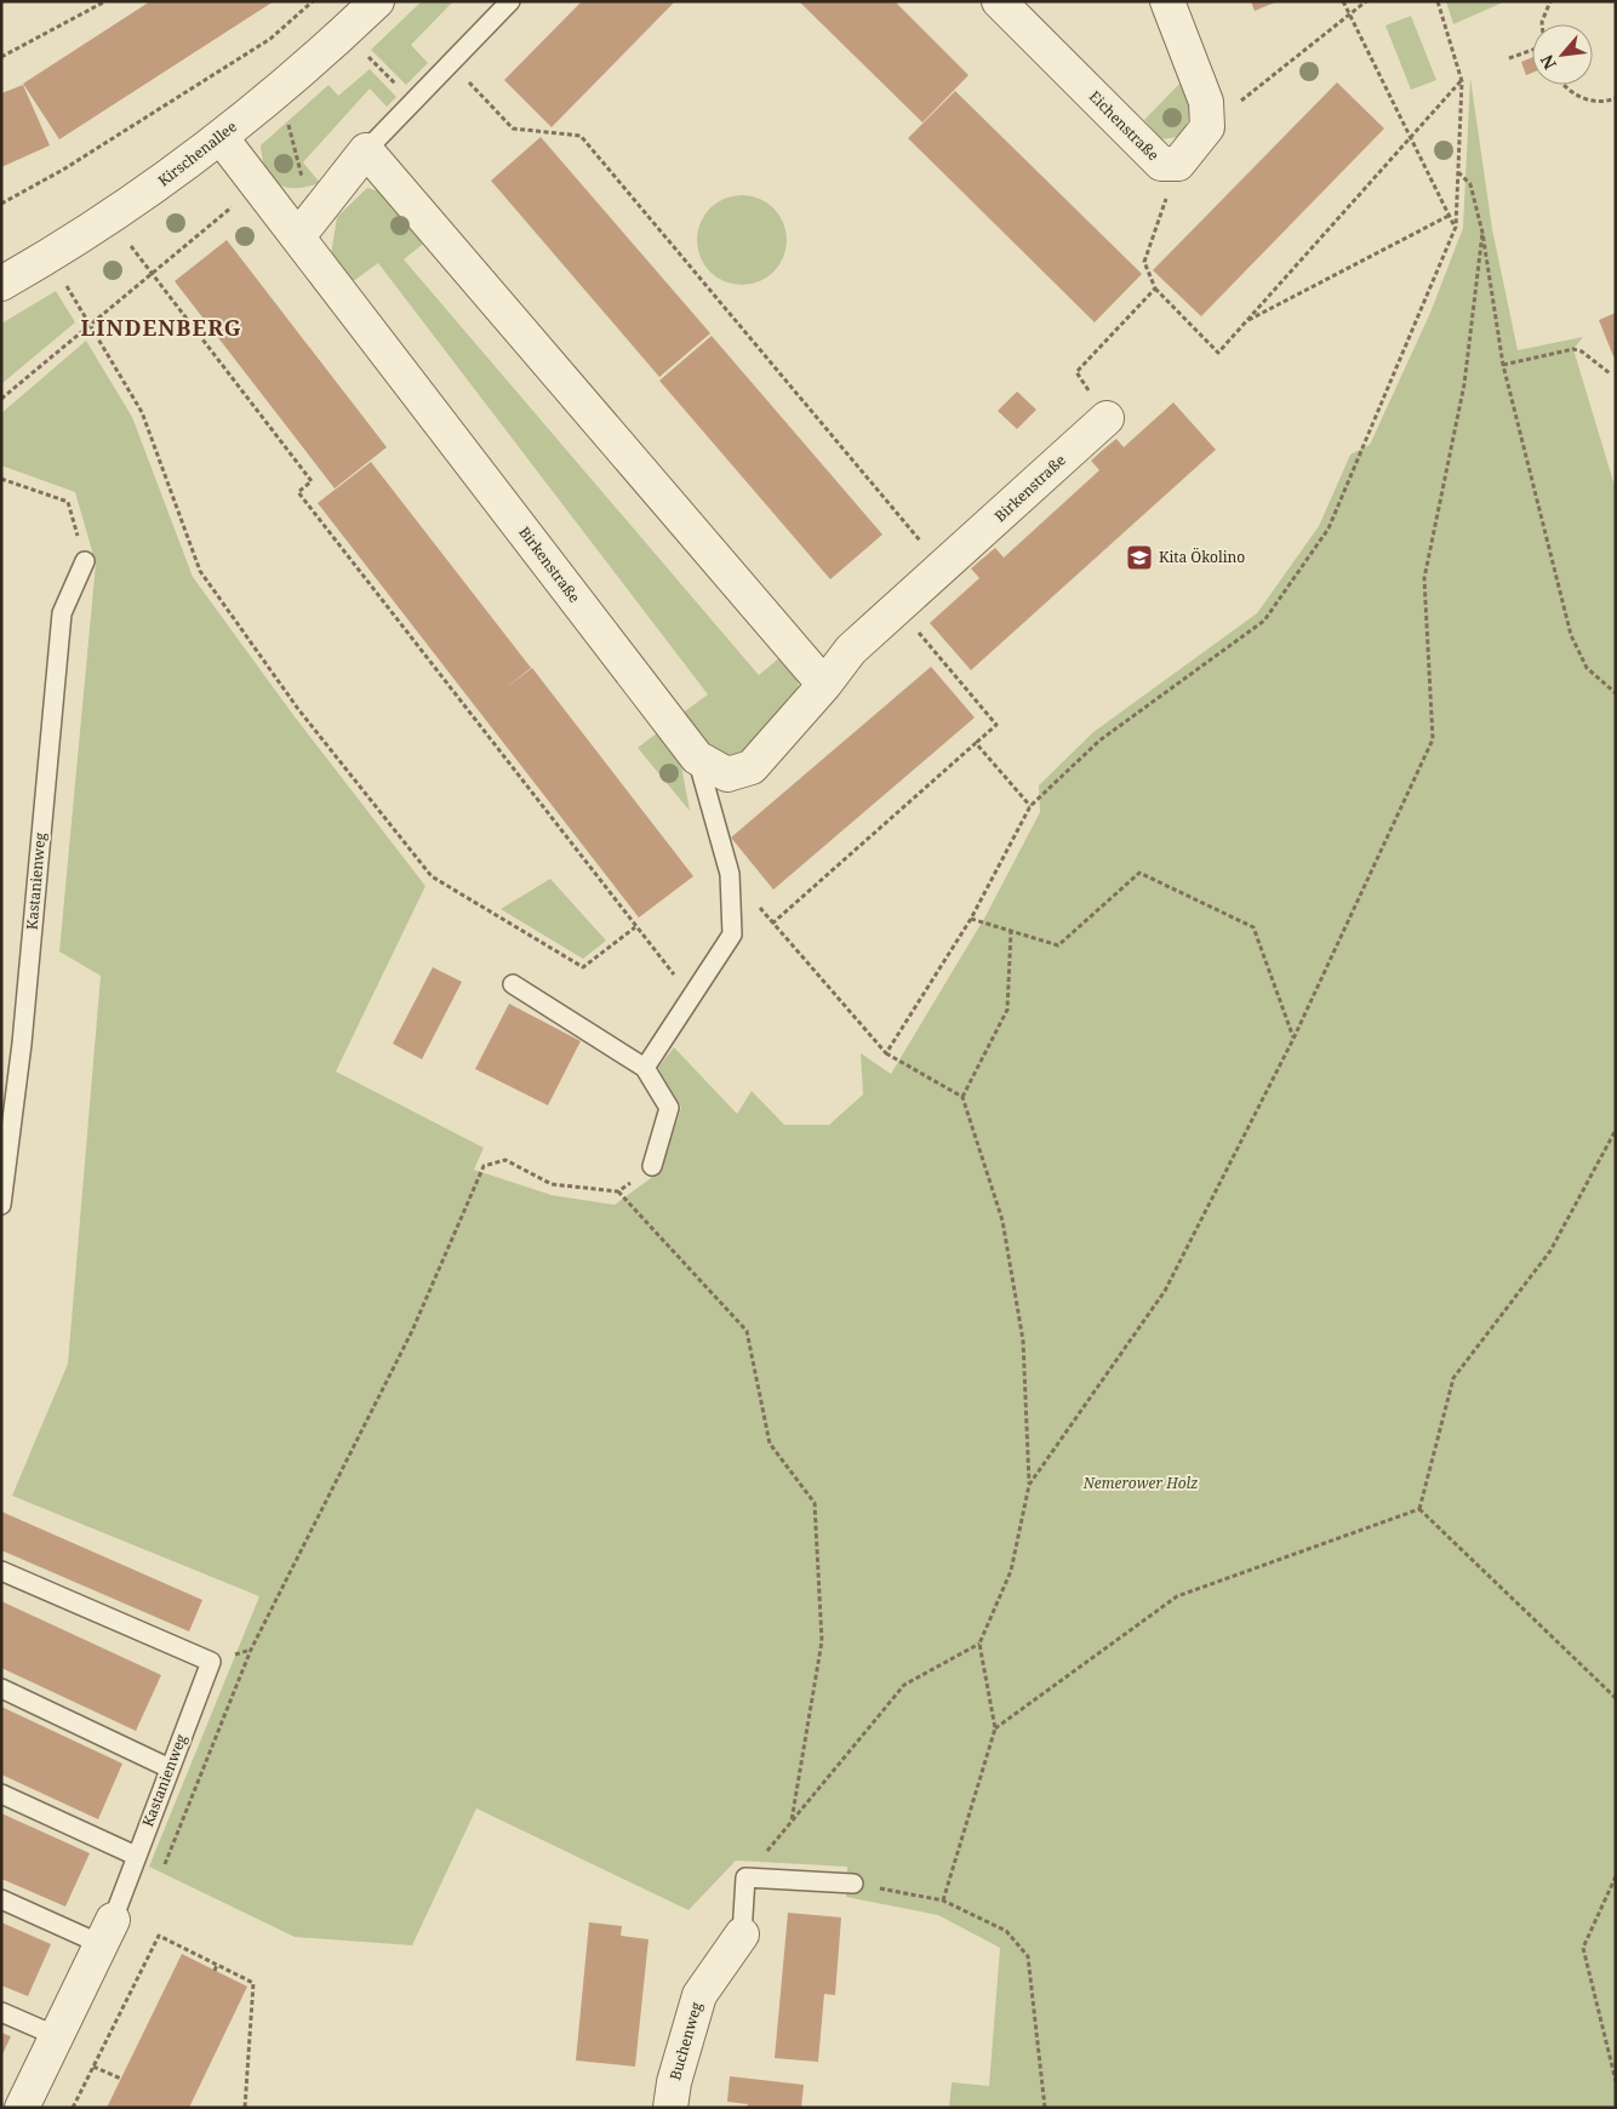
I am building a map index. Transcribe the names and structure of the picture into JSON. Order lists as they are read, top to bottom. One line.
{"streets":{"street":["Eichenstraße","Kirschenallee","Birkenstraße","Kastanienweg","Buchenweg"]},"crossings":[["Kirschenallee","Birkenstraße"]],"districts":["LINDENBERG"],"parks":["Nemerower Holz"],"places":{"school or university":["Kita Ökolino"]},"north":"bottom left"}
